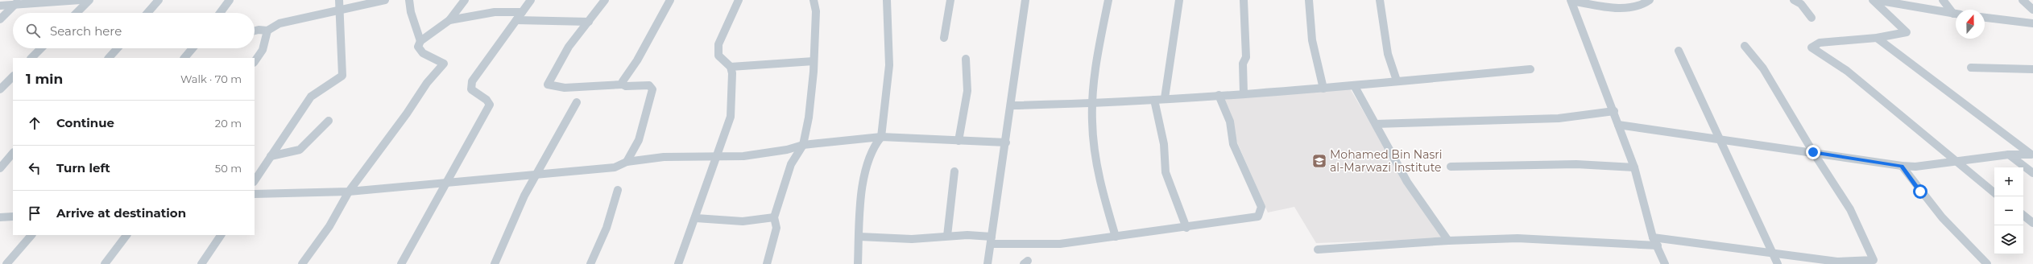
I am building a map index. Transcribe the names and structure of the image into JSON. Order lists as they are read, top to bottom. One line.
{"places":{"school or university":["Mohamed Bin Nasri al-Marwazi Institute"]},"north":"top","page":{"search":"Search here","heading":["1 min","Walk · 70 m"],"list":[["Continue","20 m"],["Turn left","50 m"],"Arrive at destination"],"map_buttons":["+","−"]}}
